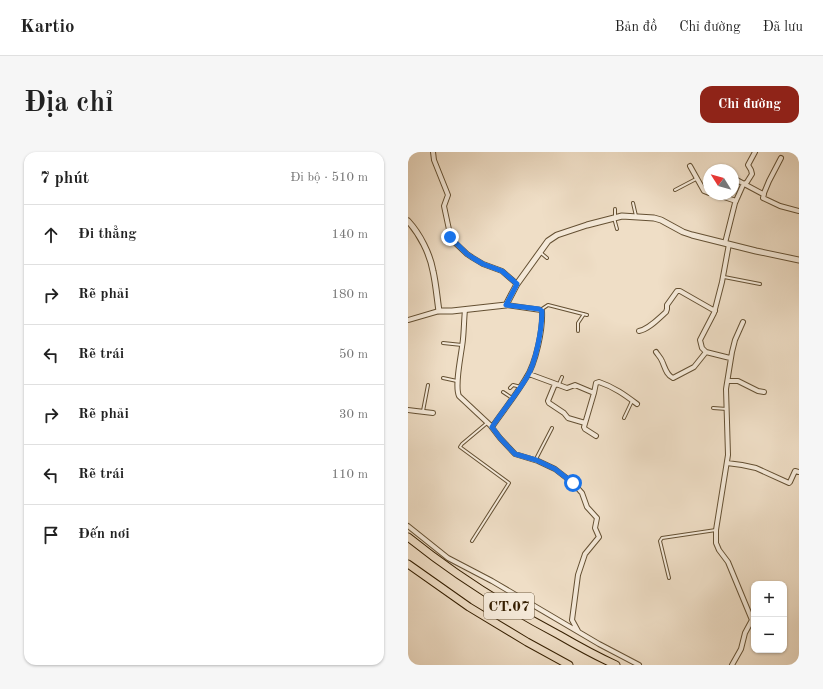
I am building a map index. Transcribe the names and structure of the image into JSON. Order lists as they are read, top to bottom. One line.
{"streets":{"highway":["CT.07"]},"north":"top left","page":{"header":"Kartio","nav":["Bản đồ","Chỉ đường","Đã lưu"],"buttons":"Chỉ đường","title":"Địa chỉ","heading":["7 phút","Đi bộ · 510 m"],"list":[["Đi thẳng","140 m"],["Rẽ phải","180 m"],["Rẽ trái","50 m"],["Rẽ phải","30 m"],["Rẽ trái","110 m"],"Đến nơi"],"map_buttons":["+","−"]}}
